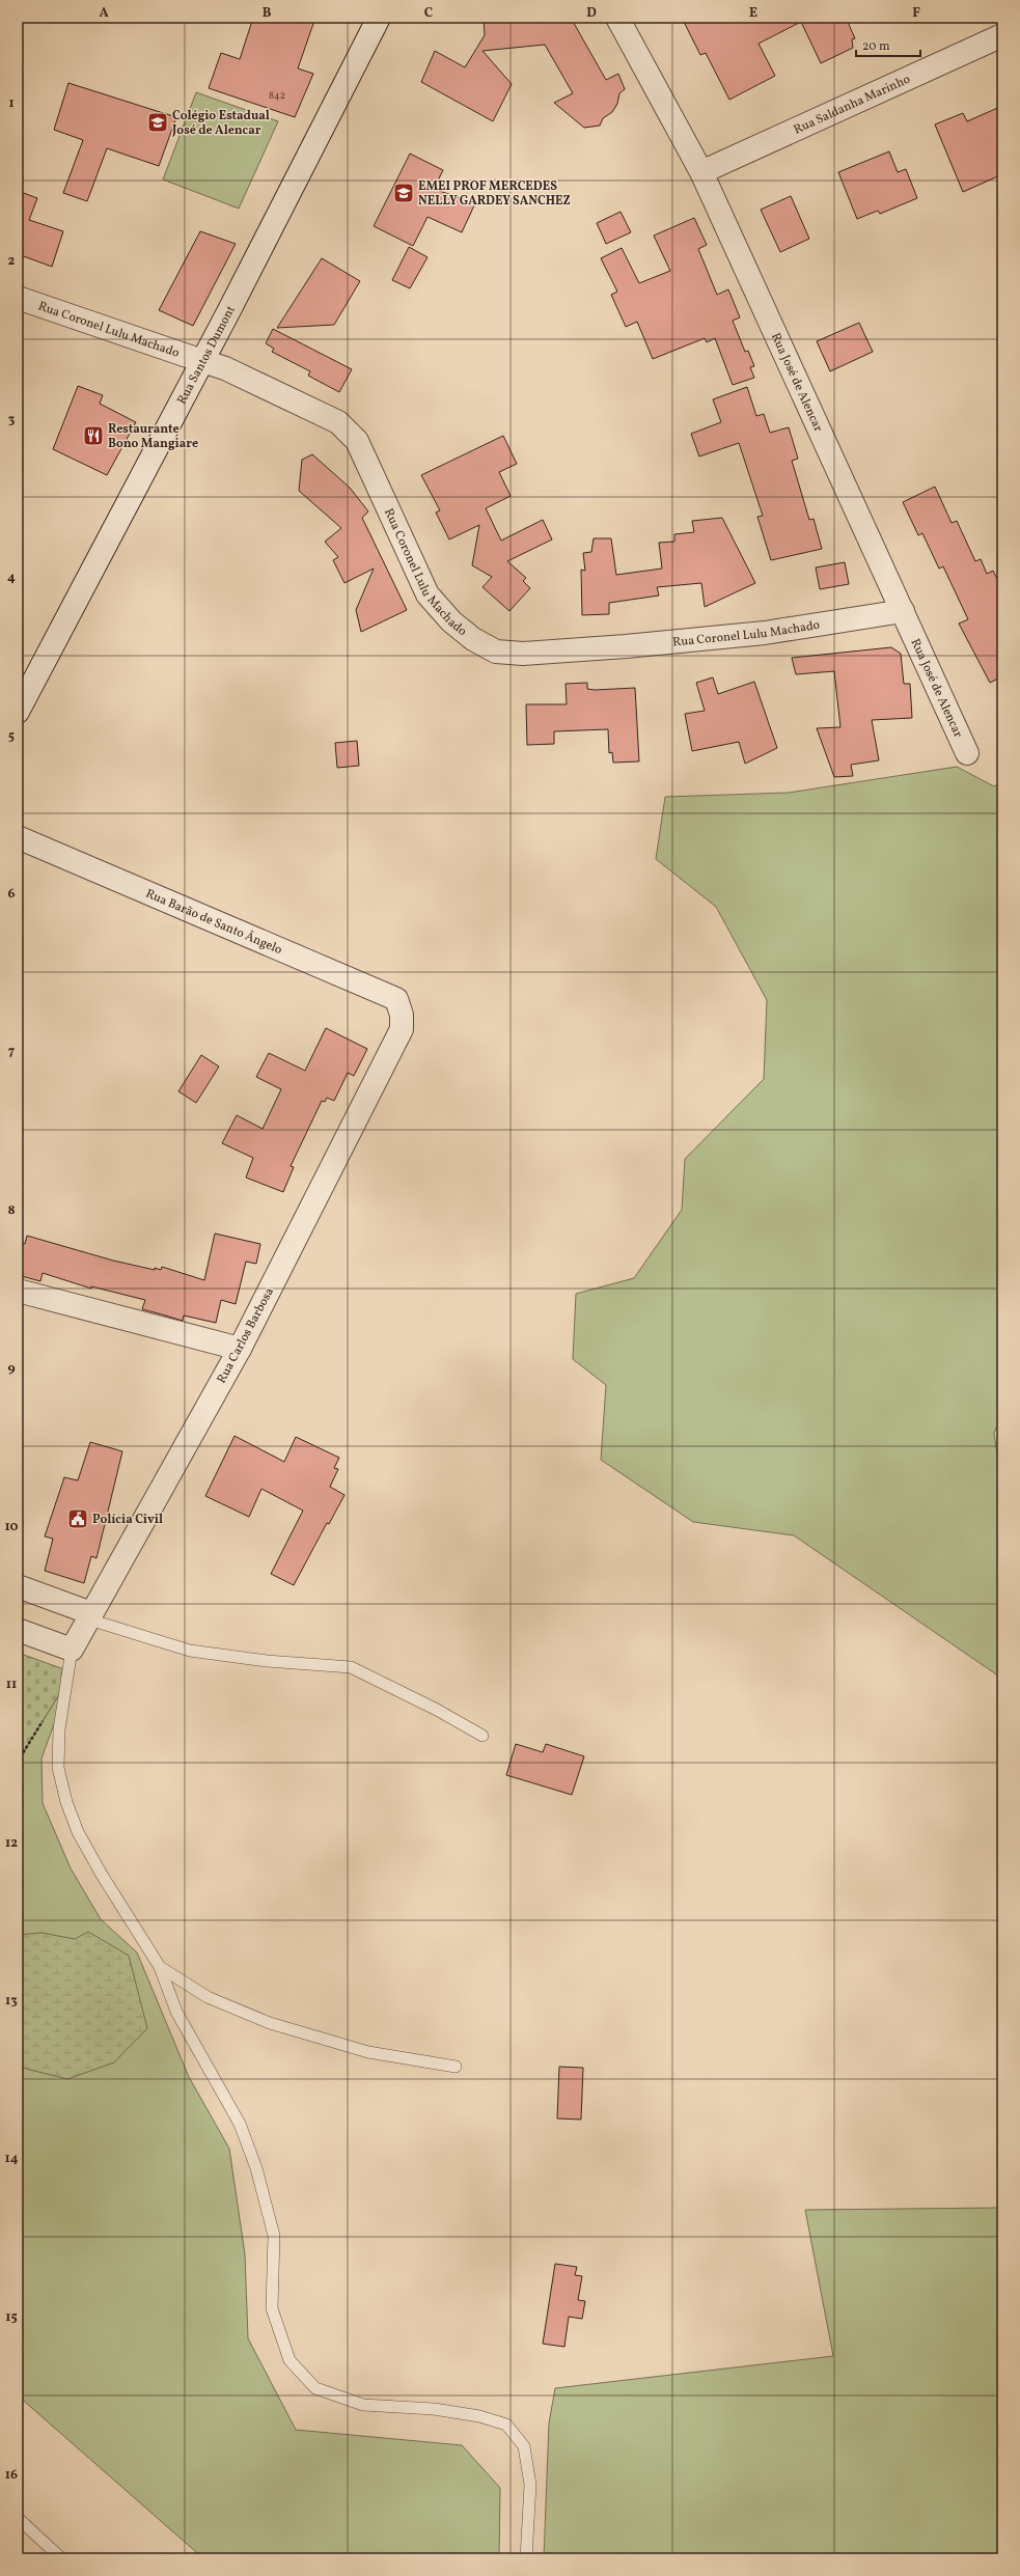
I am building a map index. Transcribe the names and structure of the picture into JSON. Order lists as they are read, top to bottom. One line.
{"streets":{"street":["Rua Saldanha Marinho","Rua Coronel Lulu Machado","Rua Santos Dumont","Rua José de Alencar","Rua Barão de Santo Ângelo","Rua Carlos Barbosa"]},"crossings":[["Rua Saldanha Marinho","Rua José de Alencar"],["Rua Coronel Lulu Machado","Rua Santos Dumont"],["Rua Coronel Lulu Machado","Rua José de Alencar"],["Rua Barão de Santo Ângelo","Rua Carlos Barbosa"]],"places":{"school or university":["Colégio Estadual José de Alencar","EMEI PROF MERCEDES NELLY GARDEY SANCHEZ"],"restaurant":["Restaurante Bono Mangiare"],"public building":["Polícia Civil"]},"house_numbers":["842"],"scale_bar":"20 m","grid":{"columns":["A","B","C","D","E","F"],"rows":["1","2","3","4","5","6","7","8","9","10","11","12","13","14","15","16"]}}
